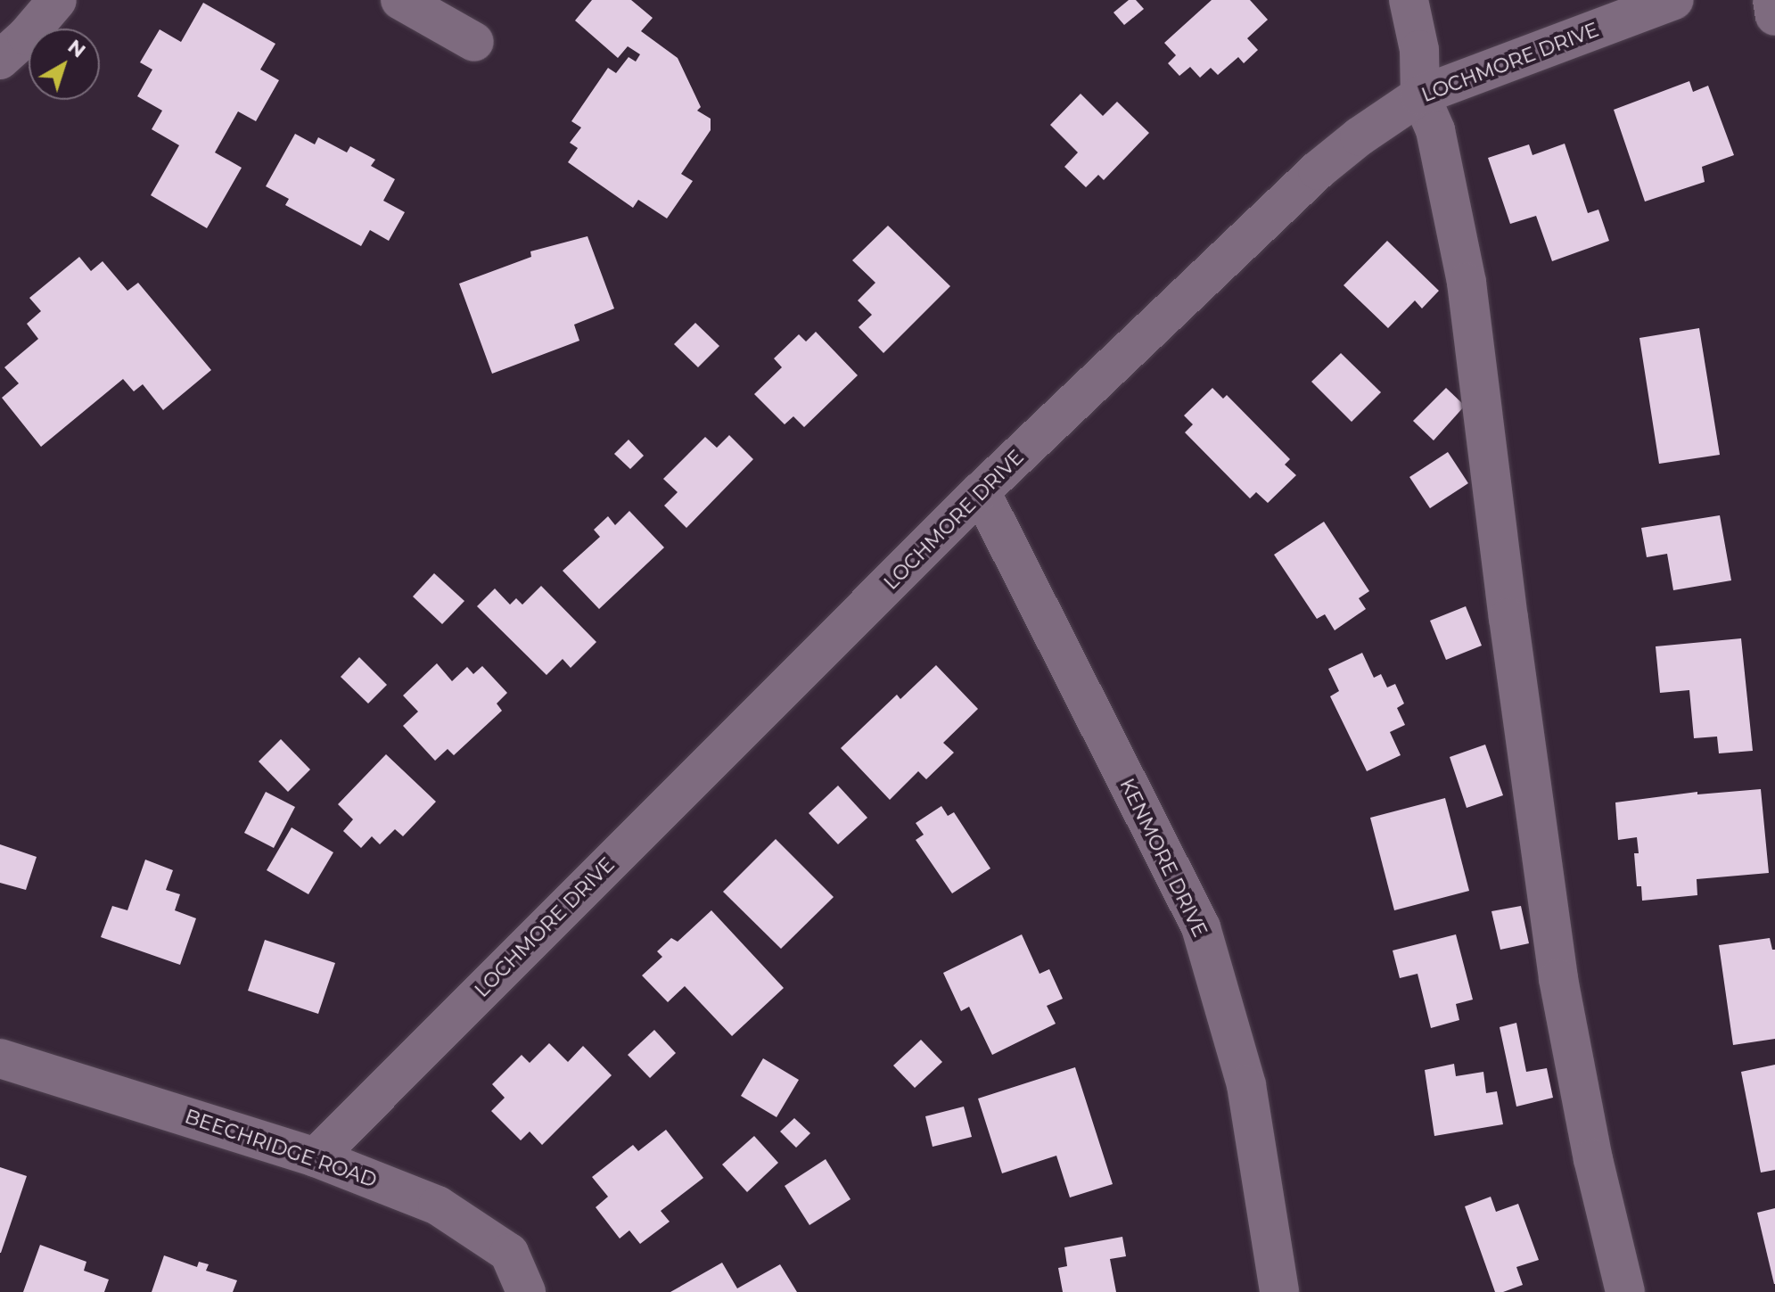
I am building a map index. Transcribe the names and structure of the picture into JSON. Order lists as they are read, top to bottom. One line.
{"streets":{"street":["LOCHMORE DRIVE","KENMORE DRIVE","BEECHRIDGE ROAD"]},"crossings":[["LOCHMORE DRIVE","KENMORE DRIVE"],["LOCHMORE DRIVE","BEECHRIDGE ROAD"]],"north":"top right"}
